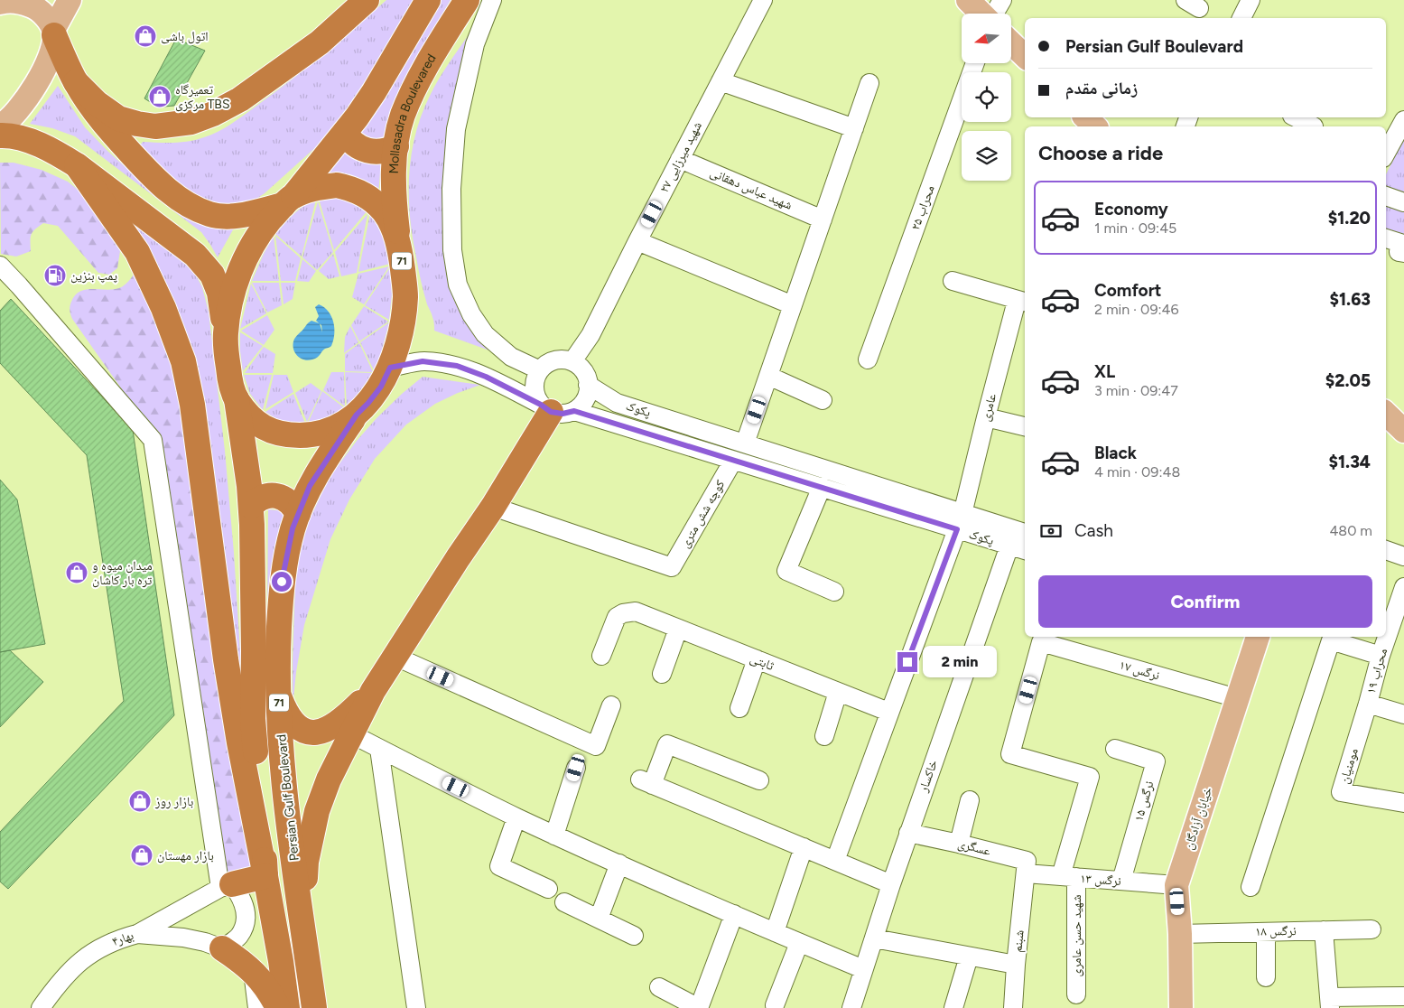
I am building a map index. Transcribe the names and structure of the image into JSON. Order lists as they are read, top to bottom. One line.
{"streets":{"highway":["Mollasadra Boulevared","71","Persian Gulf Boulevard"],"main road":["خیابان آزادگان"],"street":["شهید میرزایی ۲۷","شهید عباس دهقانی","محراب ۲۵","عامری","پکوک","کوچه شش متری","ثابتی","نرگس ۱۷","محراب ۱۹","مومنیان","خاکسار","نرگس ۱۵","عسگری","نرگس ۱۳","نرگس ۱۸","شهید حسن عامری","بهار۴","شبنم"]},"crossings":[["Mollasadra Boulevared","71"],["شهید میرزایی ۲۷","شهید عباس دهقانی"],["شهید میرزایی ۲۷","پکوک"],["71","پکوک"],["71","Persian Gulf Boulevard"],["عامری","پکوک"],["عامری","ثابتی"],["پکوک","کوچه شش متری"],["پکوک","خاکسار"],["نرگس ۱۷","خیابان آزادگان"],["نرگس ۱۷","شهید حسن عامری"],["محراب ۱۹","مومنیان"],["خاکسار","عسگری"],["نرگس ۱۵","نرگس ۱۳"],["خیابان آزادگان","نرگس ۱۳"],["خیابان آزادگان","نرگس ۱۸"],["عسگری","نرگس ۱۳"],["عسگری","شبنم"],["نرگس ۱۳","شهید حسن عامری"],["نرگس ۱۳","شبنم"]],"places":{"shop":["اتول باشی","تعمیرگاه مرکزی TBS","میدان میوه و تره بار کاشان","بازار روز","بازار مهستان"],"fuel station":["پمپ بنزین"]},"north":"left","page":{"banner":["Persian Gulf Boulevard","زمانی مقدم"],"heading":"Choose a ride","list":[{"name":"Economy","note":"1 min · 09:45","value":"$1.20"},{"name":"Comfort","note":"2 min · 09:46","value":"$1.63"},{"name":"XL","note":"3 min · 09:47","value":"$2.05"},{"name":"Black","note":"4 min · 09:48","value":"$1.34"}],"pay":["Cash","480 m"],"buttons":"Confirm","bubble":"2 min"}}
